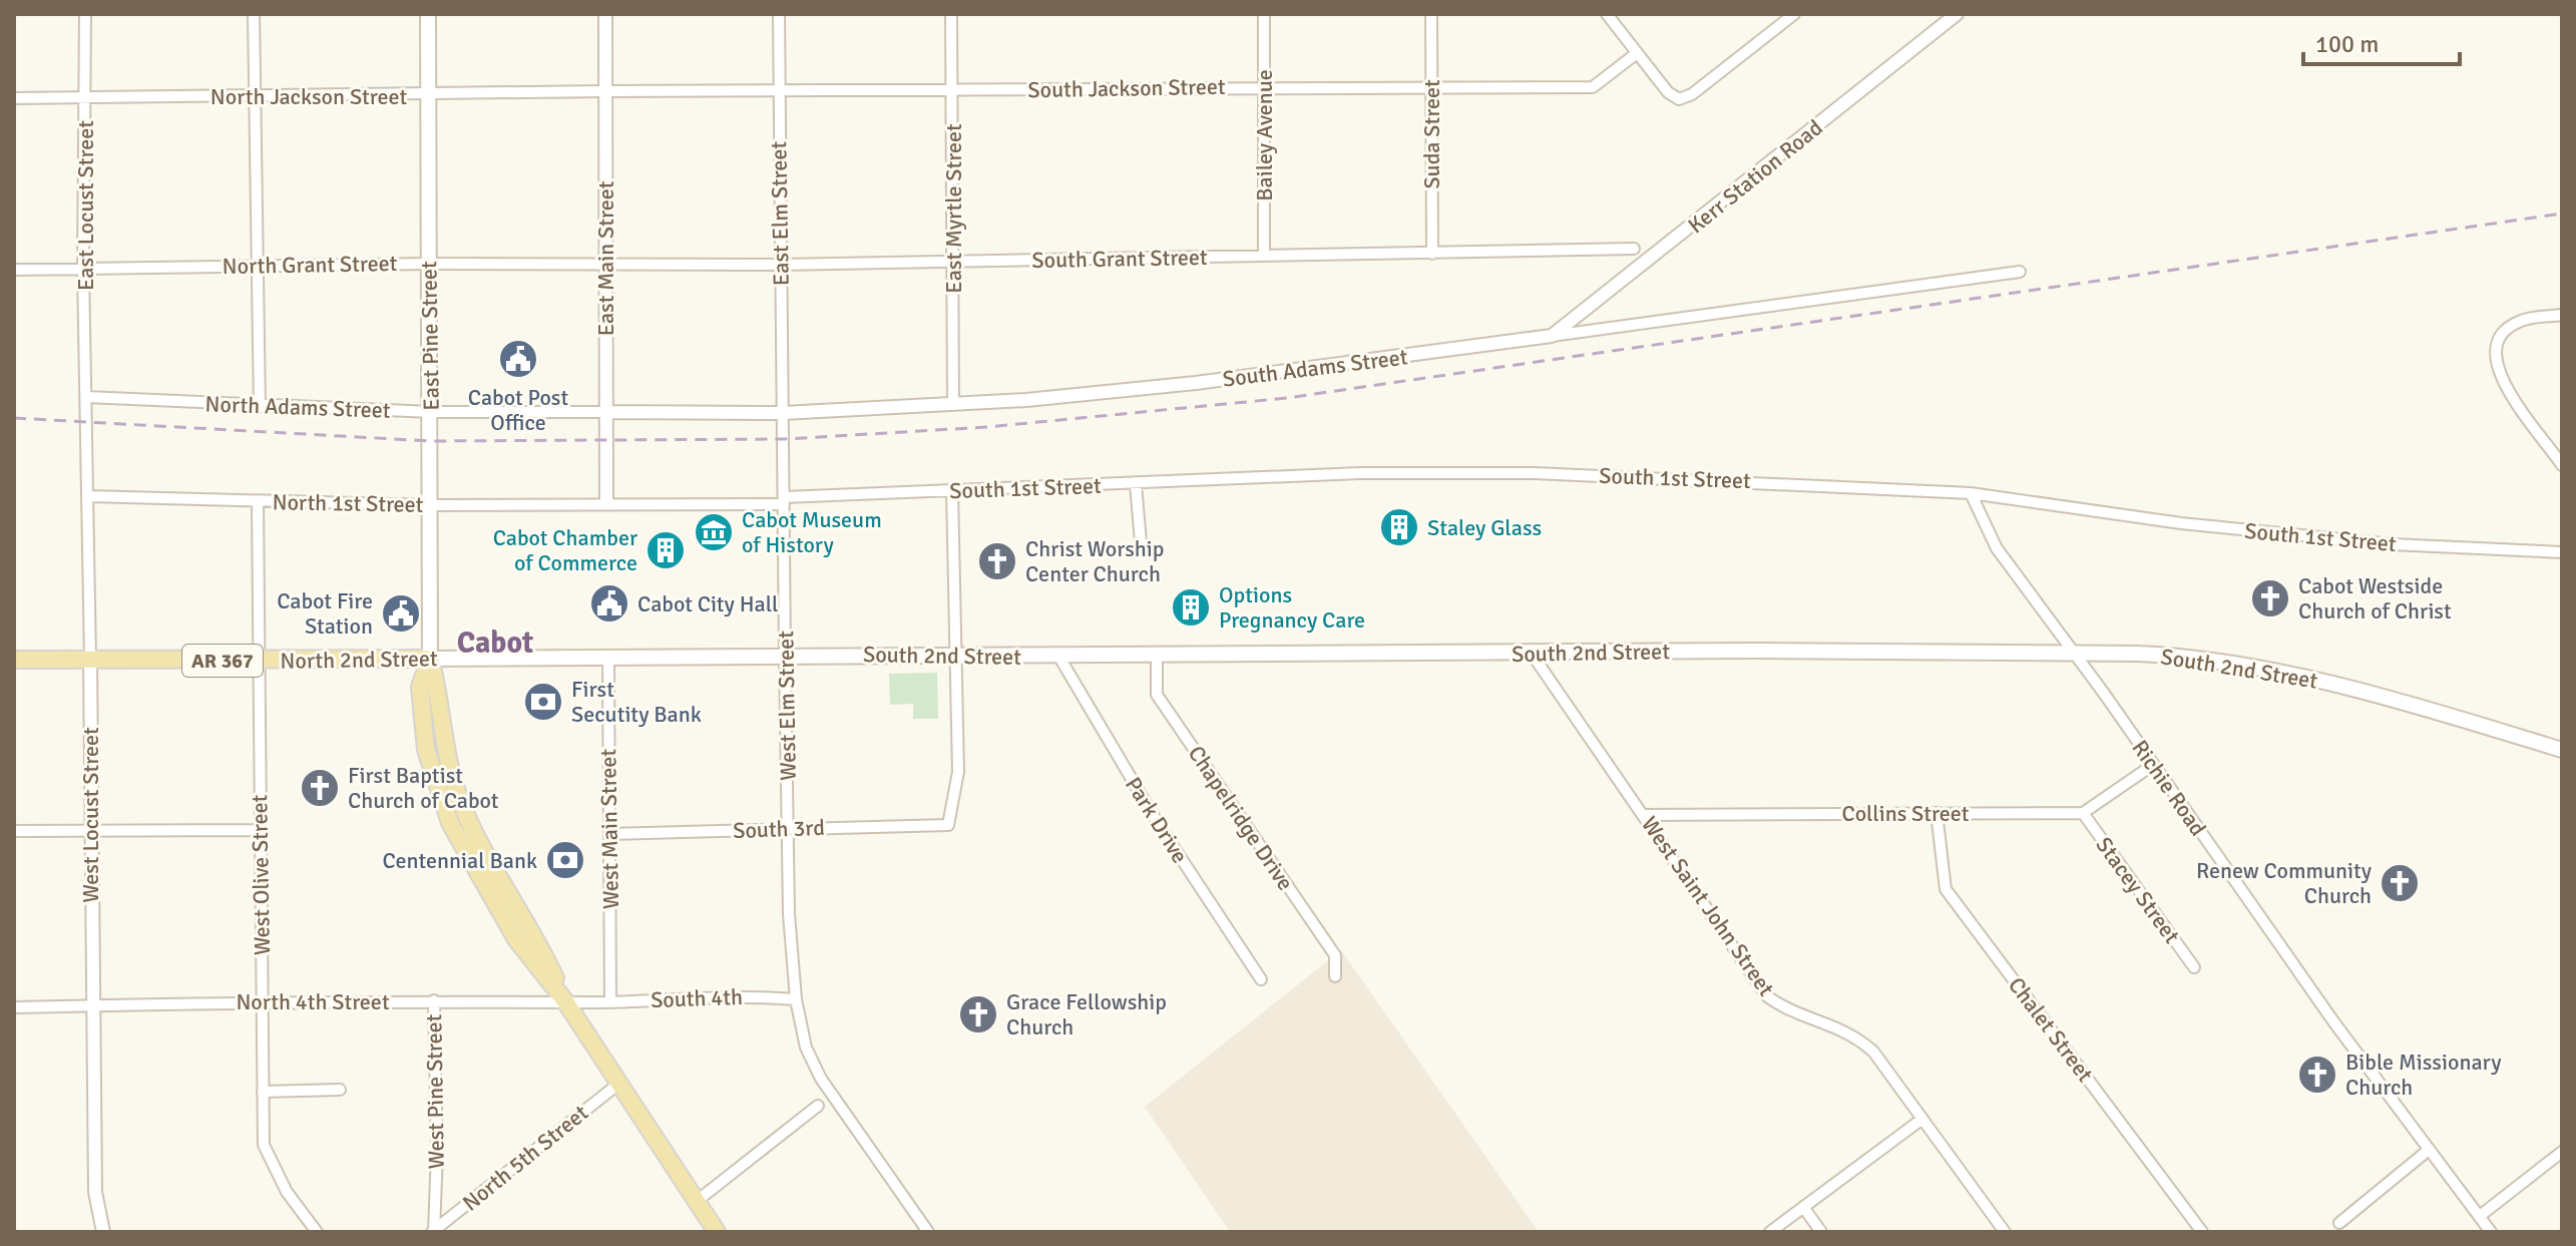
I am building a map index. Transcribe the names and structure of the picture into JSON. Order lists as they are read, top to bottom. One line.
{"streets":{"main road":["East Pine Street","South 2nd Street","North 2nd Street","AR 367"],"street":["South Jackson Street","North Jackson Street","Suda Street","Bailey Avenue","Kerr Station Road","East Locust Street","East Myrtle Street","East Elm Street","East Main Street","South Grant Street","North Grant Street","South Adams Street","North Adams Street","South 1st Street","North 1st Street","West Elm Street","Richie Road","Collins Street","West Locust Street","Chapelridge Drive","Park Drive","West Main Street","South 3rd","West Olive Street","Stacey Street","West Saint John Street","South 4th","North 4th Street","Chalet Street","West Pine Street","North 5th Street"]},"crossings":[["South Jackson Street","North Jackson Street"],["South Jackson Street","Suda Street"],["South Jackson Street","Bailey Avenue"],["South Jackson Street","East Myrtle Street"],["South Jackson Street","East Elm Street"],["South Jackson Street","East Main Street"],["North Jackson Street","East Locust Street"],["North Jackson Street","East Main Street"],["North Jackson Street","East Pine Street"],["Suda Street","South Grant Street"],["Bailey Avenue","South Grant Street"],["Kerr Station Road","South Adams Street"],["East Locust Street","North Grant Street"],["East Locust Street","North Adams Street"],["East Locust Street","West Locust Street"],["East Myrtle Street","South Grant Street"],["East Myrtle Street","South Adams Street"],["East Elm Street","South Grant Street"],["East Elm Street","South Adams Street"],["East Elm Street","West Elm Street"],["East Main Street","South Grant Street"],["East Main Street","North Grant Street"],["East Main Street","South Adams Street"],["East Main Street","North Adams Street"],["East Main Street","South 1st Street"],["East Main Street","North 1st Street"],["South Grant Street","North Grant Street"],["North Grant Street","East Pine Street"],["East Pine Street","North Adams Street"],["East Pine Street","North 1st Street"],["East Pine Street","North 2nd Street"],["South Adams Street","North Adams Street"],["South Adams Street","West Elm Street"],["North Adams Street","West Locust Street"],["South 1st Street","North 1st Street"],["South 1st Street","West Elm Street"],["South 1st Street","Richie Road"],["North 1st Street","West Locust Street"],["North 1st Street","West Olive Street"],["South 2nd Street","North 2nd Street"],["South 2nd Street","West Elm Street"],["South 2nd Street","Richie Road"],["South 2nd Street","Chapelridge Drive"],["South 2nd Street","Park Drive"],["South 2nd Street","West Main Street"],["South 2nd Street","South 3rd"],["South 2nd Street","West Saint John Street"],["North 2nd Street","West Locust Street"],["North 2nd Street","West Main Street"],["North 2nd Street","West Olive Street"],["West Elm Street","South 3rd"],["West Elm Street","South 4th"],["Collins Street","Stacey Street"],["Collins Street","West Saint John Street"],["Collins Street","Chalet Street"],["West Locust Street","North 4th Street"],["West Main Street","South 3rd"],["West Main Street","South 4th"],["West Main Street","North 4th Street"],["West Olive Street","North 4th Street"],["South 4th","North 4th Street"],["North 4th Street","West Pine Street"],["West Pine Street","North 5th Street"]],"districts":["Cabot"],"places":{"public building":["Cabot Post Office","Cabot City Hall","Cabot Fire Station"],"building":["Staley Glass","Cabot Chamber of Commerce","Options Pregnancy Care"],"museum":["Cabot Museum of History"],"church":["Christ Worship Center Church","Cabot Westside Church of Christ","First Baptist Church of Cabot","Renew Community Church","Grace Fellowship Church","Bible Missionary Church"],"bank":["First Secutity Bank","Centennial Bank"]},"scale_bar":"100 m"}
